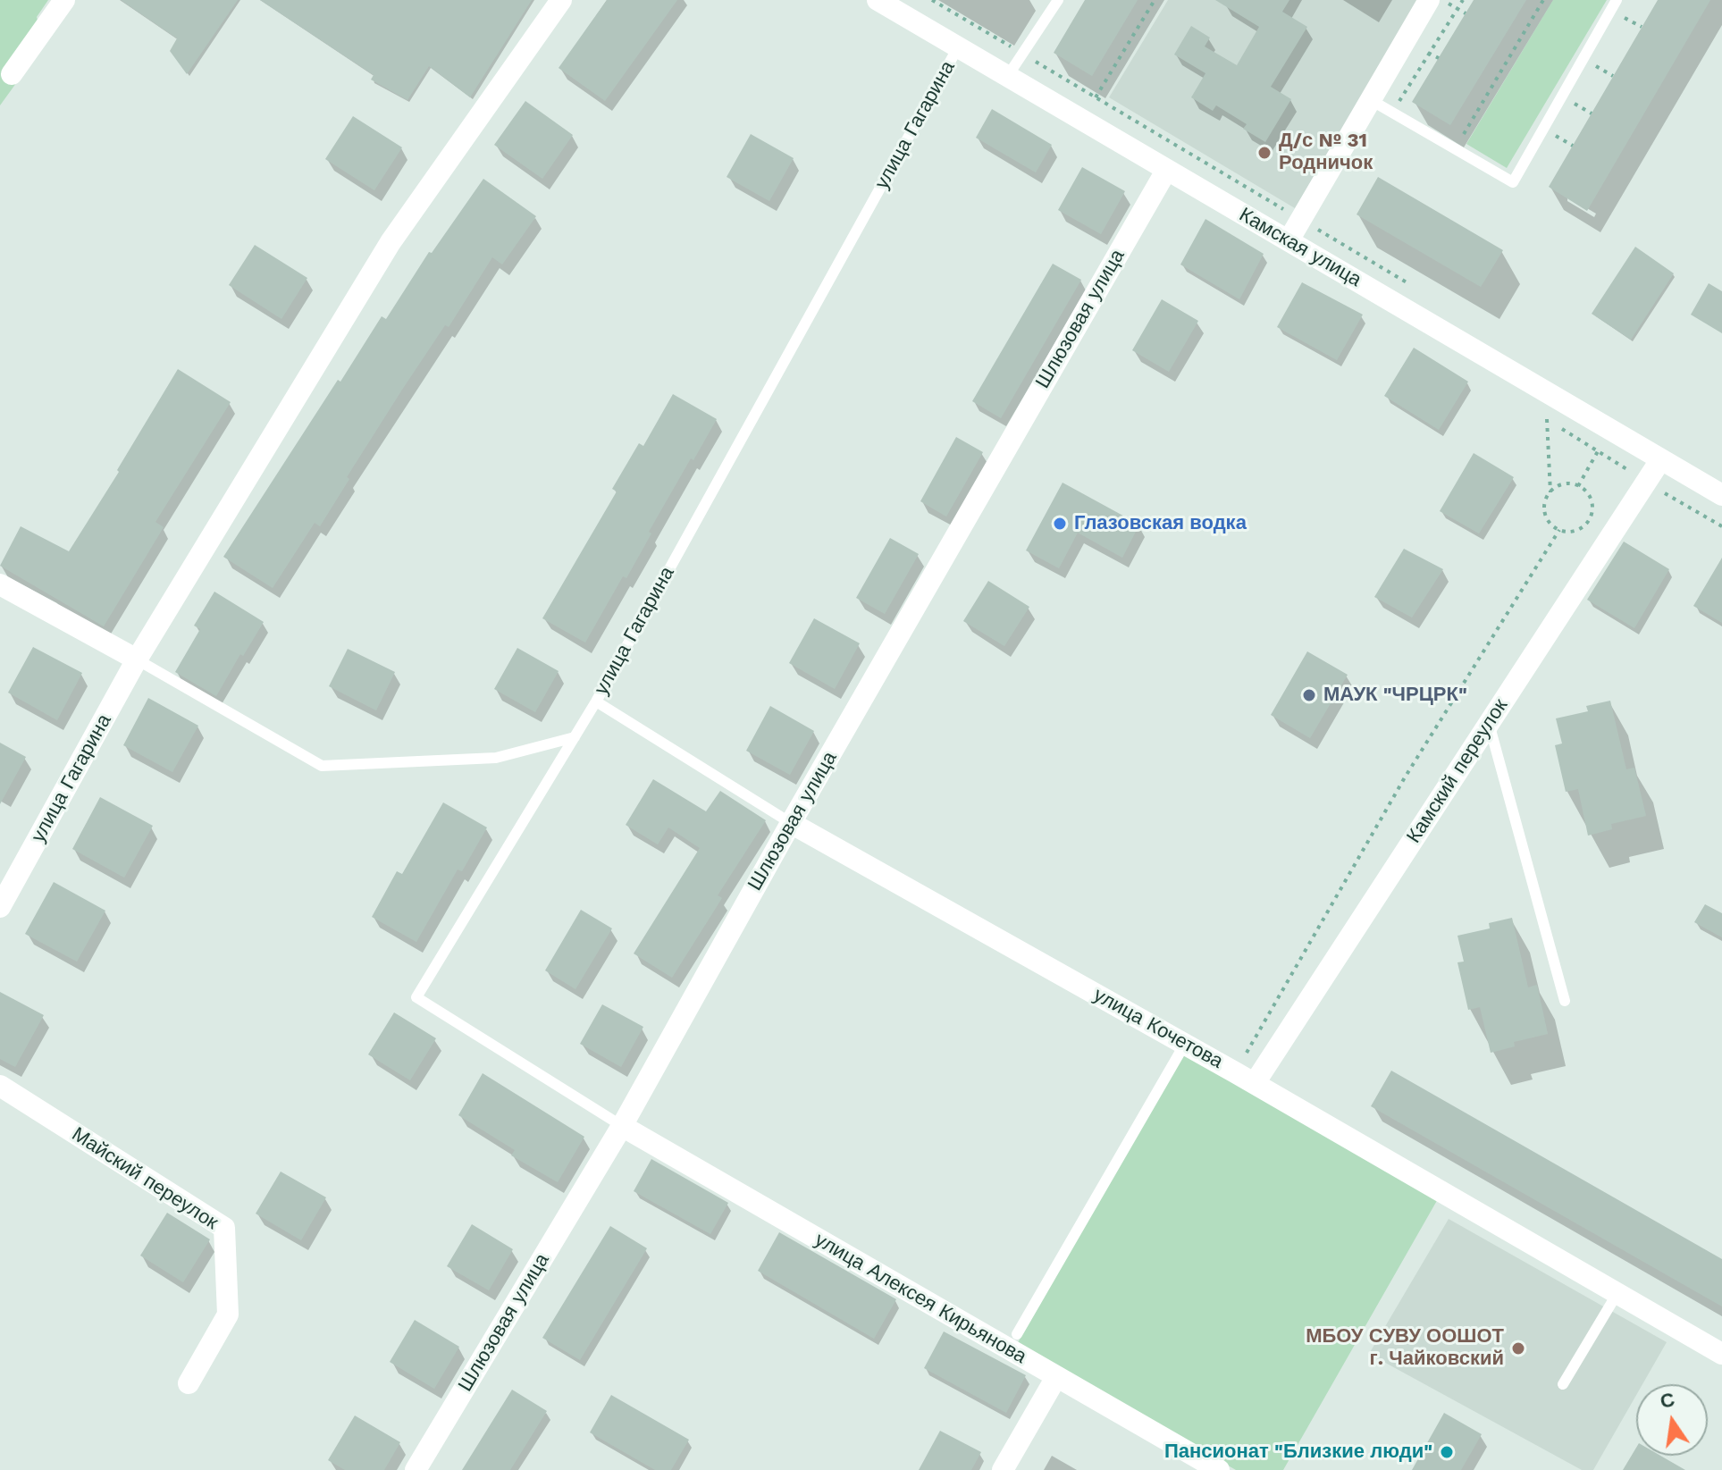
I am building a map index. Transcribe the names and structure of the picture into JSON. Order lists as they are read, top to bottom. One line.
{"streets":{"street":["улица Гагарина","Камская улица","Шлюзовая улица","Камский переулок","улица Кочетова","Майский переулок","улица Алексея Кирьянова"]},"crossings":[["улица Гагарина","Камская улица"],["улица Гагарина","Шлюзовая улица"],["улица Гагарина","улица Кочетова"],["улица Гагарина","улица Алексея Кирьянова"],["Камская улица","Шлюзовая улица"],["Камская улица","Камский переулок"],["Шлюзовая улица","улица Кочетова"],["Шлюзовая улица","улица Алексея Кирьянова"],["Камский переулок","улица Кочетова"]],"places":["Д/с № 31 Родничок","Глазовская водка","МАУК \"ЧРЦРК\"","МБОУ СУВУ ООШОТ г. Чайковский","Пансионат \"Близкие люди\""],"north":"top"}
